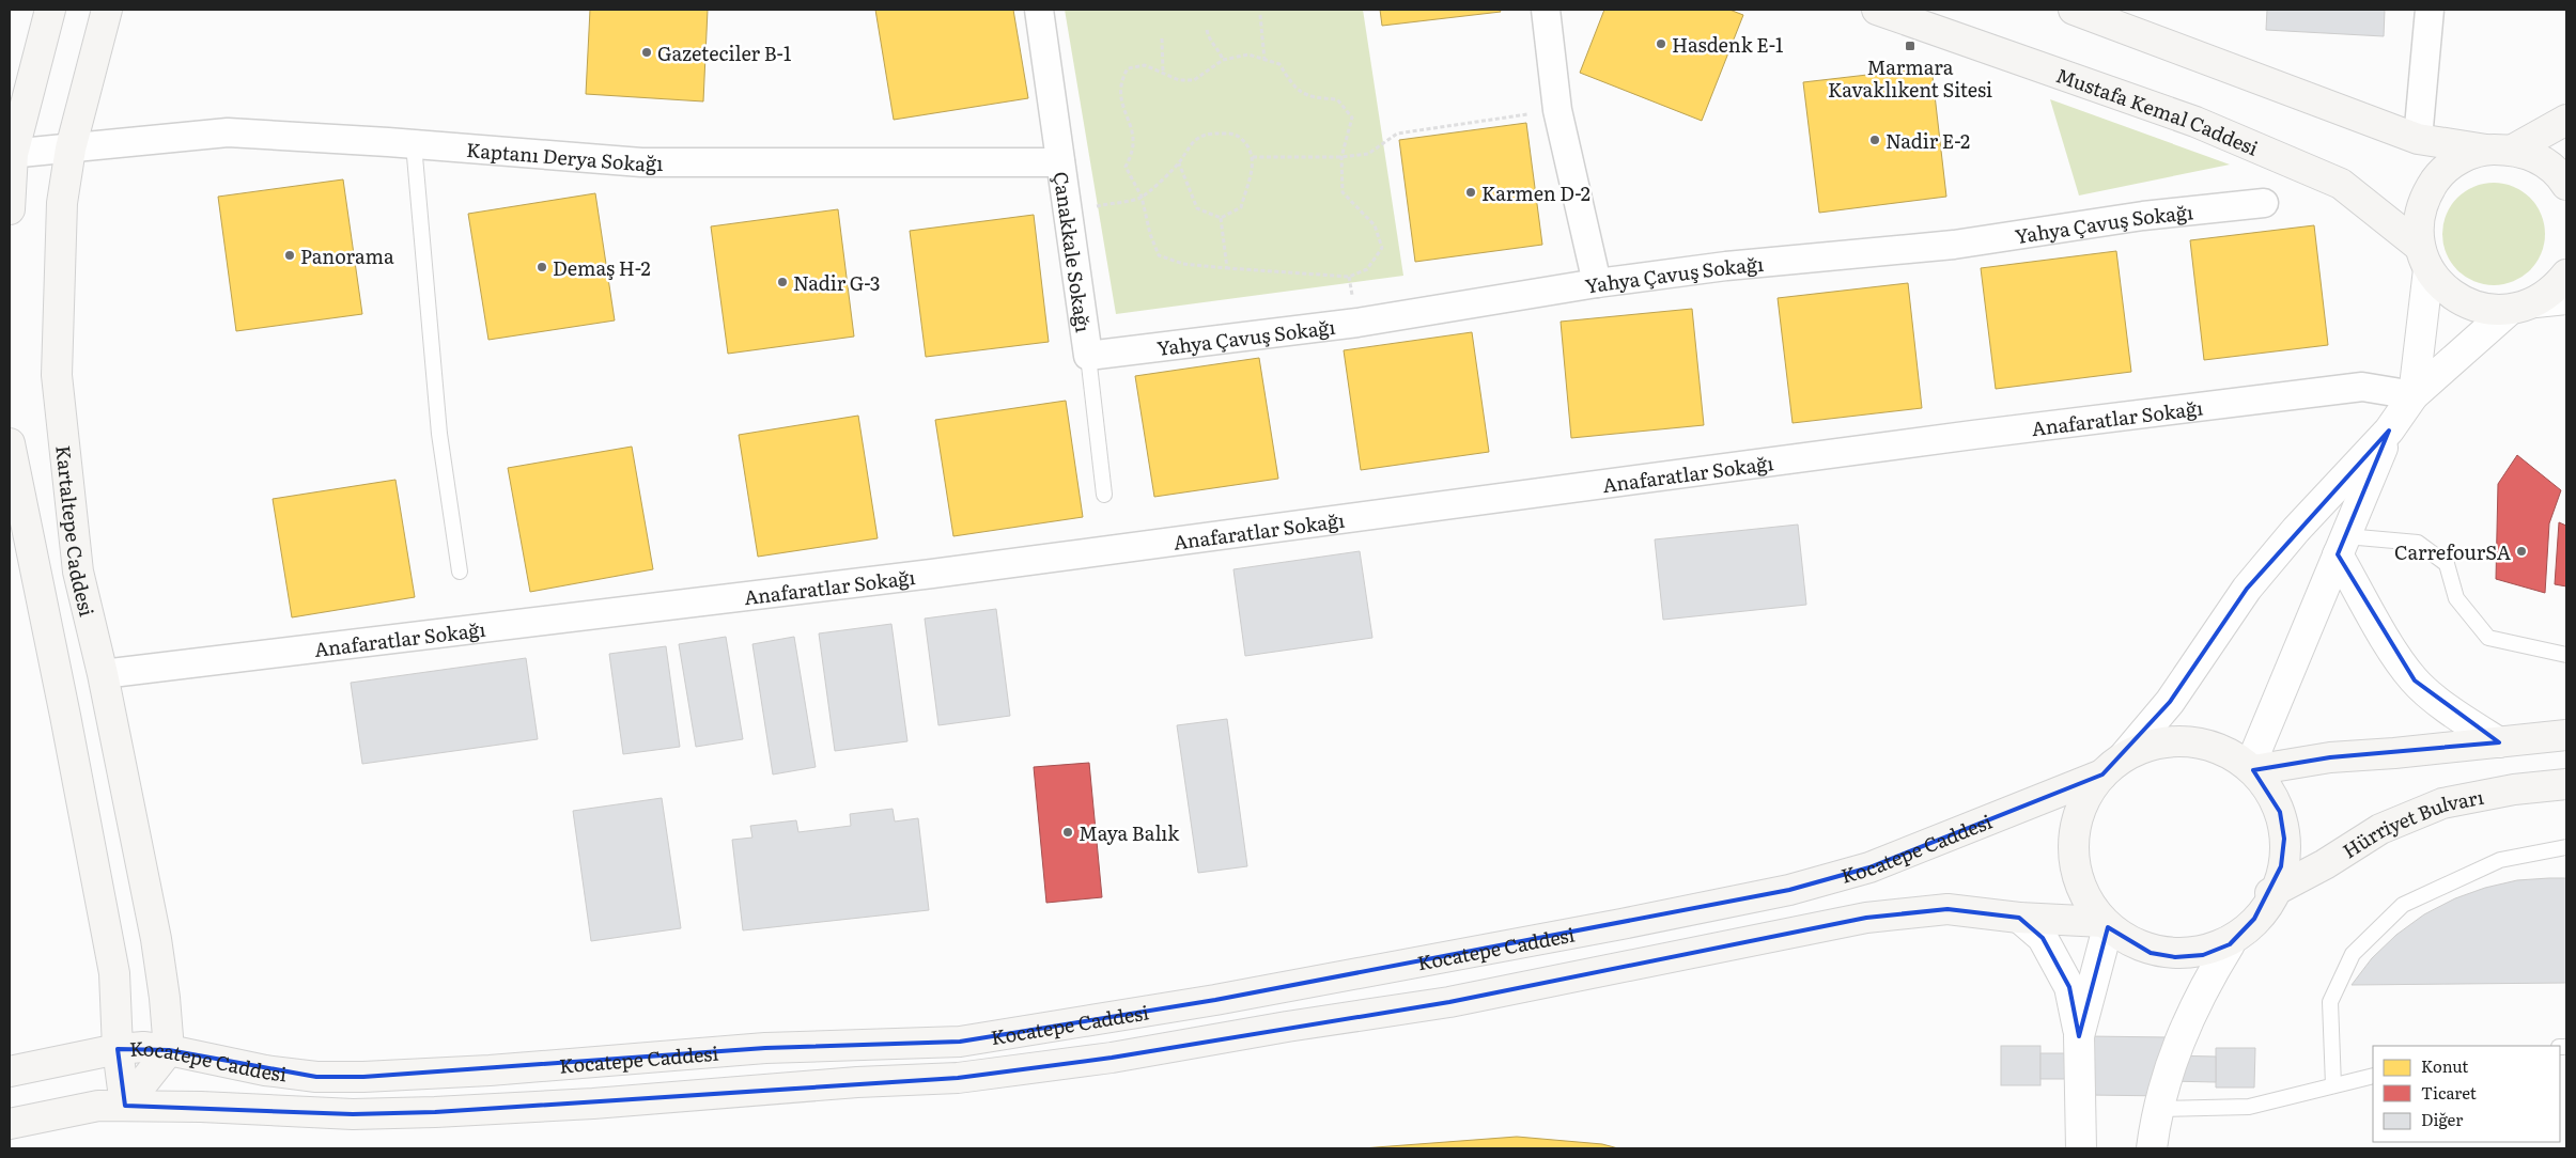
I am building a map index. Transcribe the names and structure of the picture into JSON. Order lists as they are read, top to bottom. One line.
{"streets":{"main road":["Mustafa Kemal Caddesi","Kartaltepe Caddesi","Hürriyet Bulvarı","Kocatepe Caddesi"],"street":["Kaptanı Derya Sokağı","Yahya Çavuş Sokağı","Çanakkale Sokağı","Anafaratlar Sokağı"]},"crossings":[["Kaptanı Derya Sokağı","Çanakkale Sokağı"],["Kaptanı Derya Sokağı","Kartaltepe Caddesi"],["Yahya Çavuş Sokağı","Çanakkale Sokağı"],["Anafaratlar Sokağı","Kartaltepe Caddesi"],["Kartaltepe Caddesi","Kocatepe Caddesi"],["Hürriyet Bulvarı","Kocatepe Caddesi"]],"places":{"other":["Hasdenk E-1","Gazeteciler B-1","Nadir E-2","Karmen D-2","Panorama","Demaş H-2","Nadir G-3","CarrefourSA","Maya Balık"],"transit":["Marmara Kavaklıkent Sitesi"]},"legend":["Konut","Ticaret","Diğer"]}
